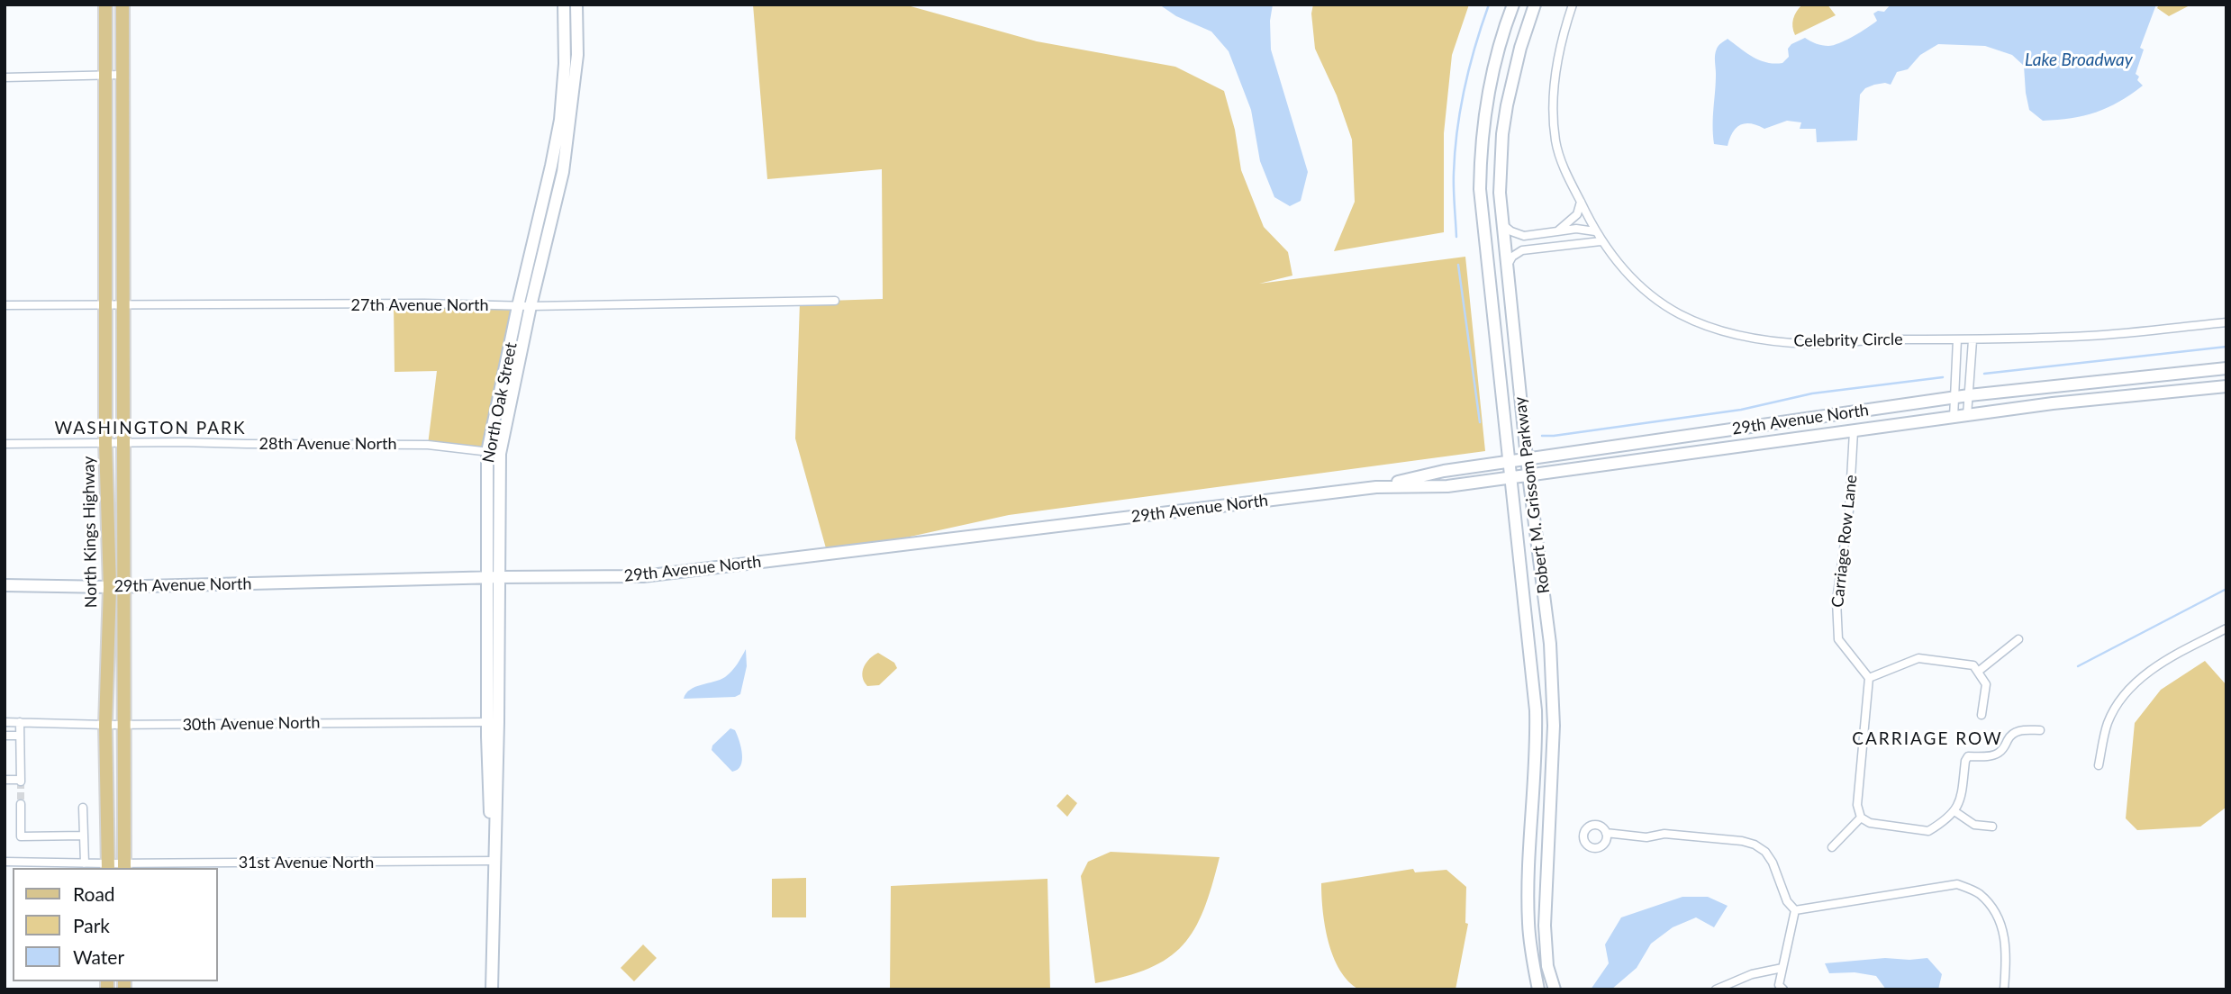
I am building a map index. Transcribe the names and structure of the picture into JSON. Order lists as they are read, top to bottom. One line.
{"streets":{"main road":["North Oak Street","29th Avenue North","Robert M. Grissom Parkway","North Kings Highway"],"street":["27th Avenue North","Celebrity Circle","28th Avenue North","Carriage Row Lane","30th Avenue North","31st Avenue North"]},"crossings":[["27th Avenue North","North Oak Street"],["27th Avenue North","North Kings Highway"],["North Oak Street","29th Avenue North"],["North Oak Street","28th Avenue North"],["North Oak Street","30th Avenue North"],["North Oak Street","31st Avenue North"],["29th Avenue North","Robert M. Grissom Parkway"],["29th Avenue North","North Kings Highway"],["29th Avenue North","Carriage Row Lane"],["28th Avenue North","North Kings Highway"],["North Kings Highway","30th Avenue North"],["North Kings Highway","31st Avenue North"]],"districts":["WASHINGTON PARK","CARRIAGE ROW"],"water":["Lake Broadway"],"legend":["Road","Park","Water"]}
